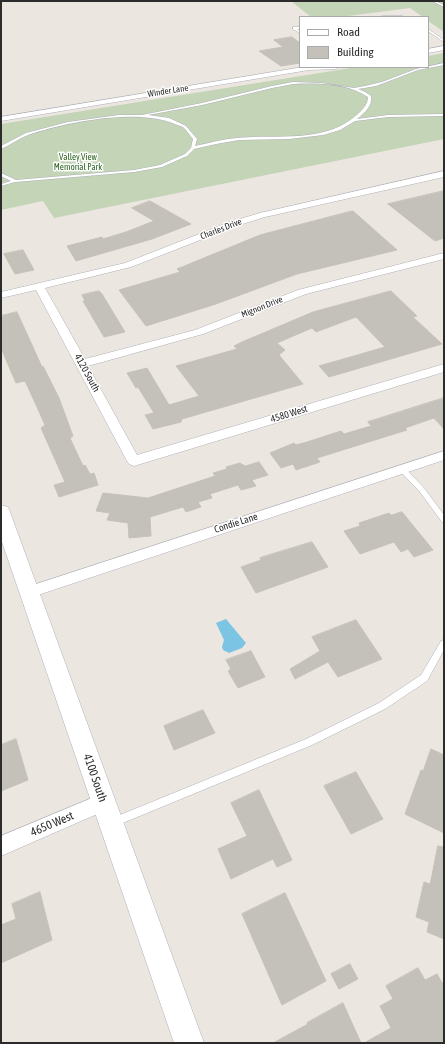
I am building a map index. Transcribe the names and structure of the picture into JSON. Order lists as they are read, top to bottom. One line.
{"streets":{"main road":["4100 South"],"street":["Winder Lane","Charles Drive","Mignon Drive","4120 South","4580 West","Condie Lane","4650 West"]},"crossings":[["Charles Drive","4120 South"],["Mignon Drive","4120 South"],["4120 South","4580 West"],["Condie Lane","4100 South"],["4100 South","4650 West"]],"parks":["Valley View Memorial Park"],"legend":["Road","Building"]}
